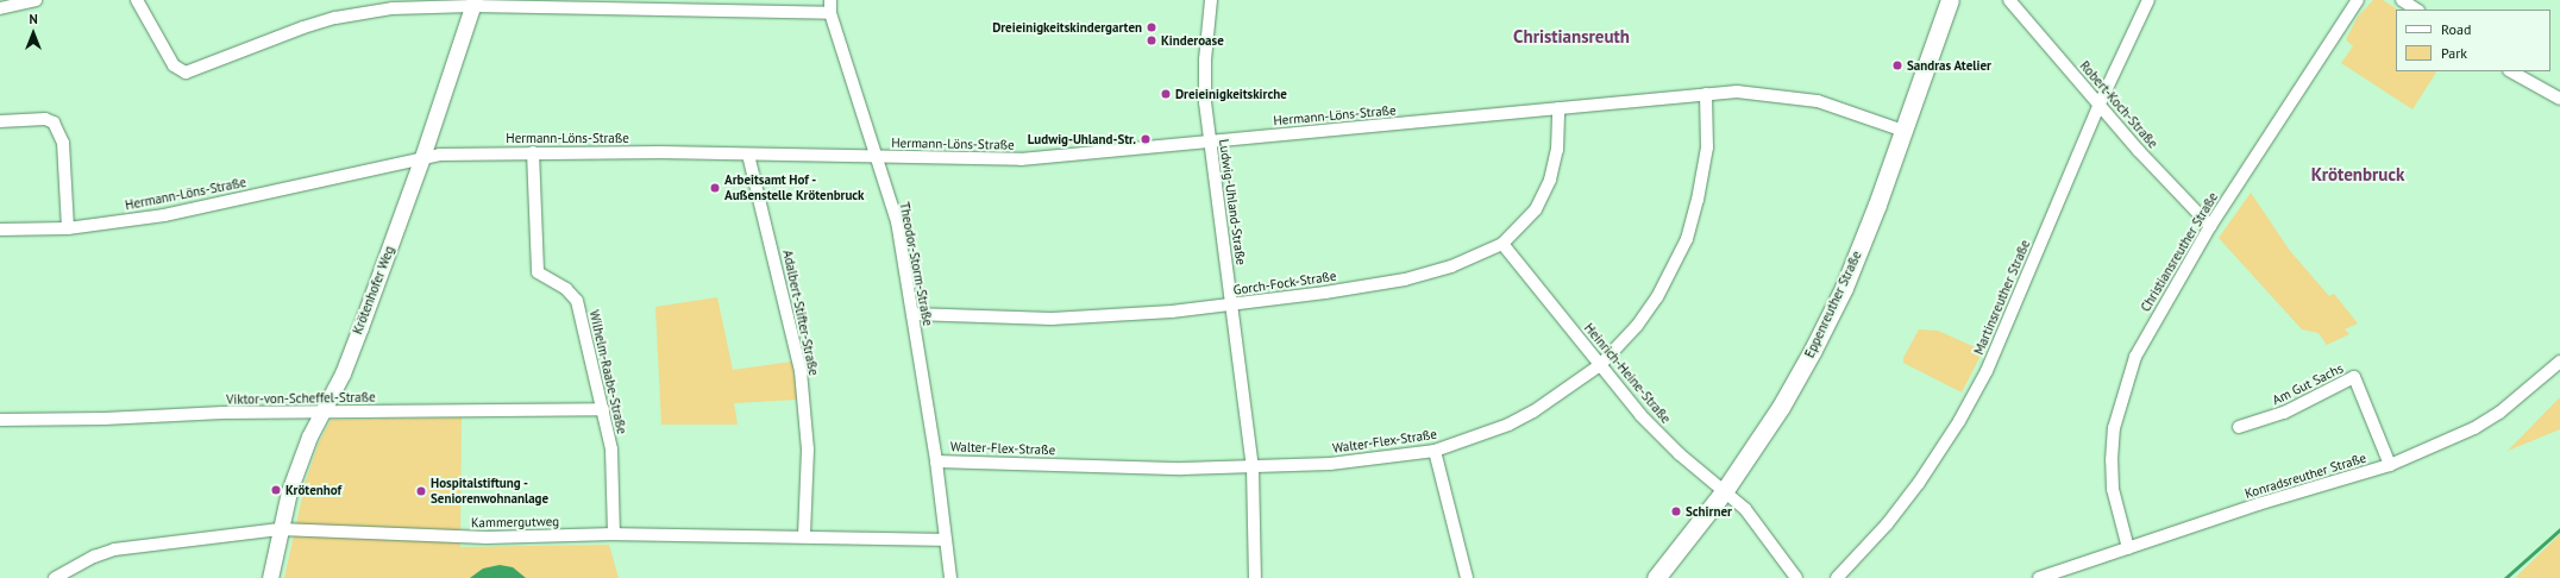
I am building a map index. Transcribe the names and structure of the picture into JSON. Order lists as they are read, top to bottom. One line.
{"streets":{"main road":["Eppenreuther Straße"],"street":["Robert-Koch-Straße","Hermann-Löns-Straße","Ludwig-Uhland-Straße","Christiansreuther Straße","Theodor-Storm-Straße","Gorch-Fock-Straße","Krötenhofer Weg","Martinsreuther Straße","Adalbert-Stifter-Straße","Wilhelm-Raabe-Straße","Heinrich-Heine-Straße","Am Gut Sachs","Viktor-von-Scheffel-Straße","Walter-Flex-Straße","Konradsreuther Straße","Kammergutweg"]},"crossings":[["Robert-Koch-Straße","Christiansreuther Straße"],["Robert-Koch-Straße","Martinsreuther Straße"],["Hermann-Löns-Straße","Ludwig-Uhland-Straße"],["Hermann-Löns-Straße","Theodor-Storm-Straße"],["Hermann-Löns-Straße","Gorch-Fock-Straße"],["Hermann-Löns-Straße","Krötenhofer Weg"],["Hermann-Löns-Straße","Eppenreuther Straße"],["Hermann-Löns-Straße","Adalbert-Stifter-Straße"],["Hermann-Löns-Straße","Wilhelm-Raabe-Straße"],["Hermann-Löns-Straße","Walter-Flex-Straße"],["Ludwig-Uhland-Straße","Gorch-Fock-Straße"],["Ludwig-Uhland-Straße","Walter-Flex-Straße"],["Christiansreuther Straße","Konradsreuther Straße"],["Theodor-Storm-Straße","Gorch-Fock-Straße"],["Theodor-Storm-Straße","Walter-Flex-Straße"],["Theodor-Storm-Straße","Kammergutweg"],["Gorch-Fock-Straße","Heinrich-Heine-Straße"],["Krötenhofer Weg","Viktor-von-Scheffel-Straße"],["Krötenhofer Weg","Kammergutweg"],["Eppenreuther Straße","Heinrich-Heine-Straße"],["Adalbert-Stifter-Straße","Kammergutweg"],["Wilhelm-Raabe-Straße","Viktor-von-Scheffel-Straße"],["Wilhelm-Raabe-Straße","Kammergutweg"],["Heinrich-Heine-Straße","Walter-Flex-Straße"],["Am Gut Sachs","Konradsreuther Straße"]],"districts":["Christiansreuth","Krötenbruck"],"places":["Dreieinigkeitskindergarten","Kinderoase","Sandras Atelier","Dreieinigkeitskirche","Ludwig-Uhland-Str.","Arbeitsamt Hof - Außenstelle Krötenbruck","Krötenhof","Hospitalstiftung - Seniorenwohnanlage","Schirner"],"legend":["Road","Park"],"north":"top"}
